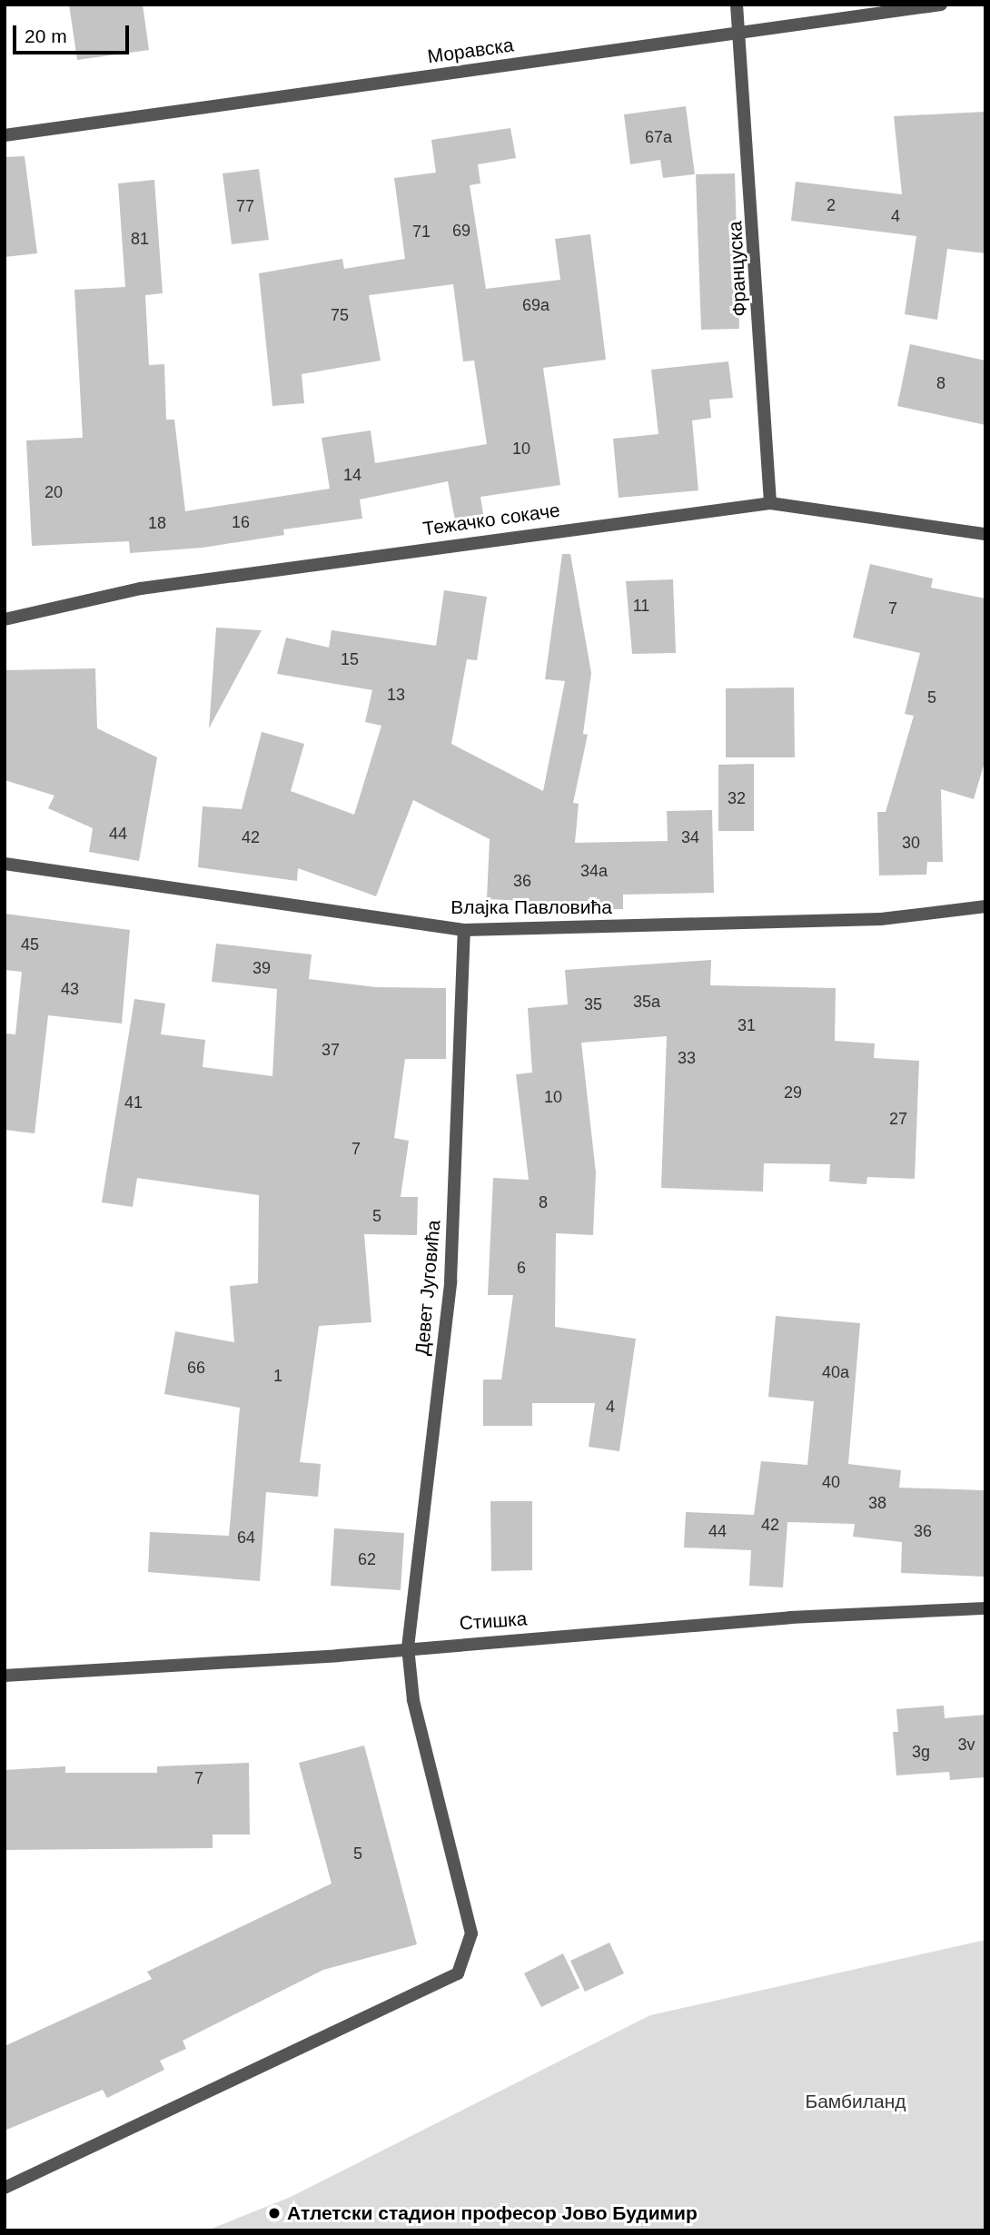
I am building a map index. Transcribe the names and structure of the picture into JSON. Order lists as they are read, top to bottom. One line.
{"streets":{"street":["Моравска","Француска","Тежачко сокаче","Влајка Павловића","Девет Југовића","Стишка"]},"crossings":[["Моравска","Француска"],["Француска","Тежачко сокаче"],["Влајка Павловића","Девет Југовића"],["Девет Југовића","Стишка"]],"parks":["Бамбиланд"],"places":["Атлетски стадион професор Јово Будимир"],"house_numbers":["67a","2","77","4","69","71","81","69a","75","8","10","14","20","16","18","11","7","15","13","5","32","44","42","34","30","34a","36","45","39","43","35a","35","31","37","33","29","10","41","27","7","8","5","6","66","40a","1","4","40","38","42","44","36","64","62","3v","3g","7","5"],"scale_bar":"20 m"}
